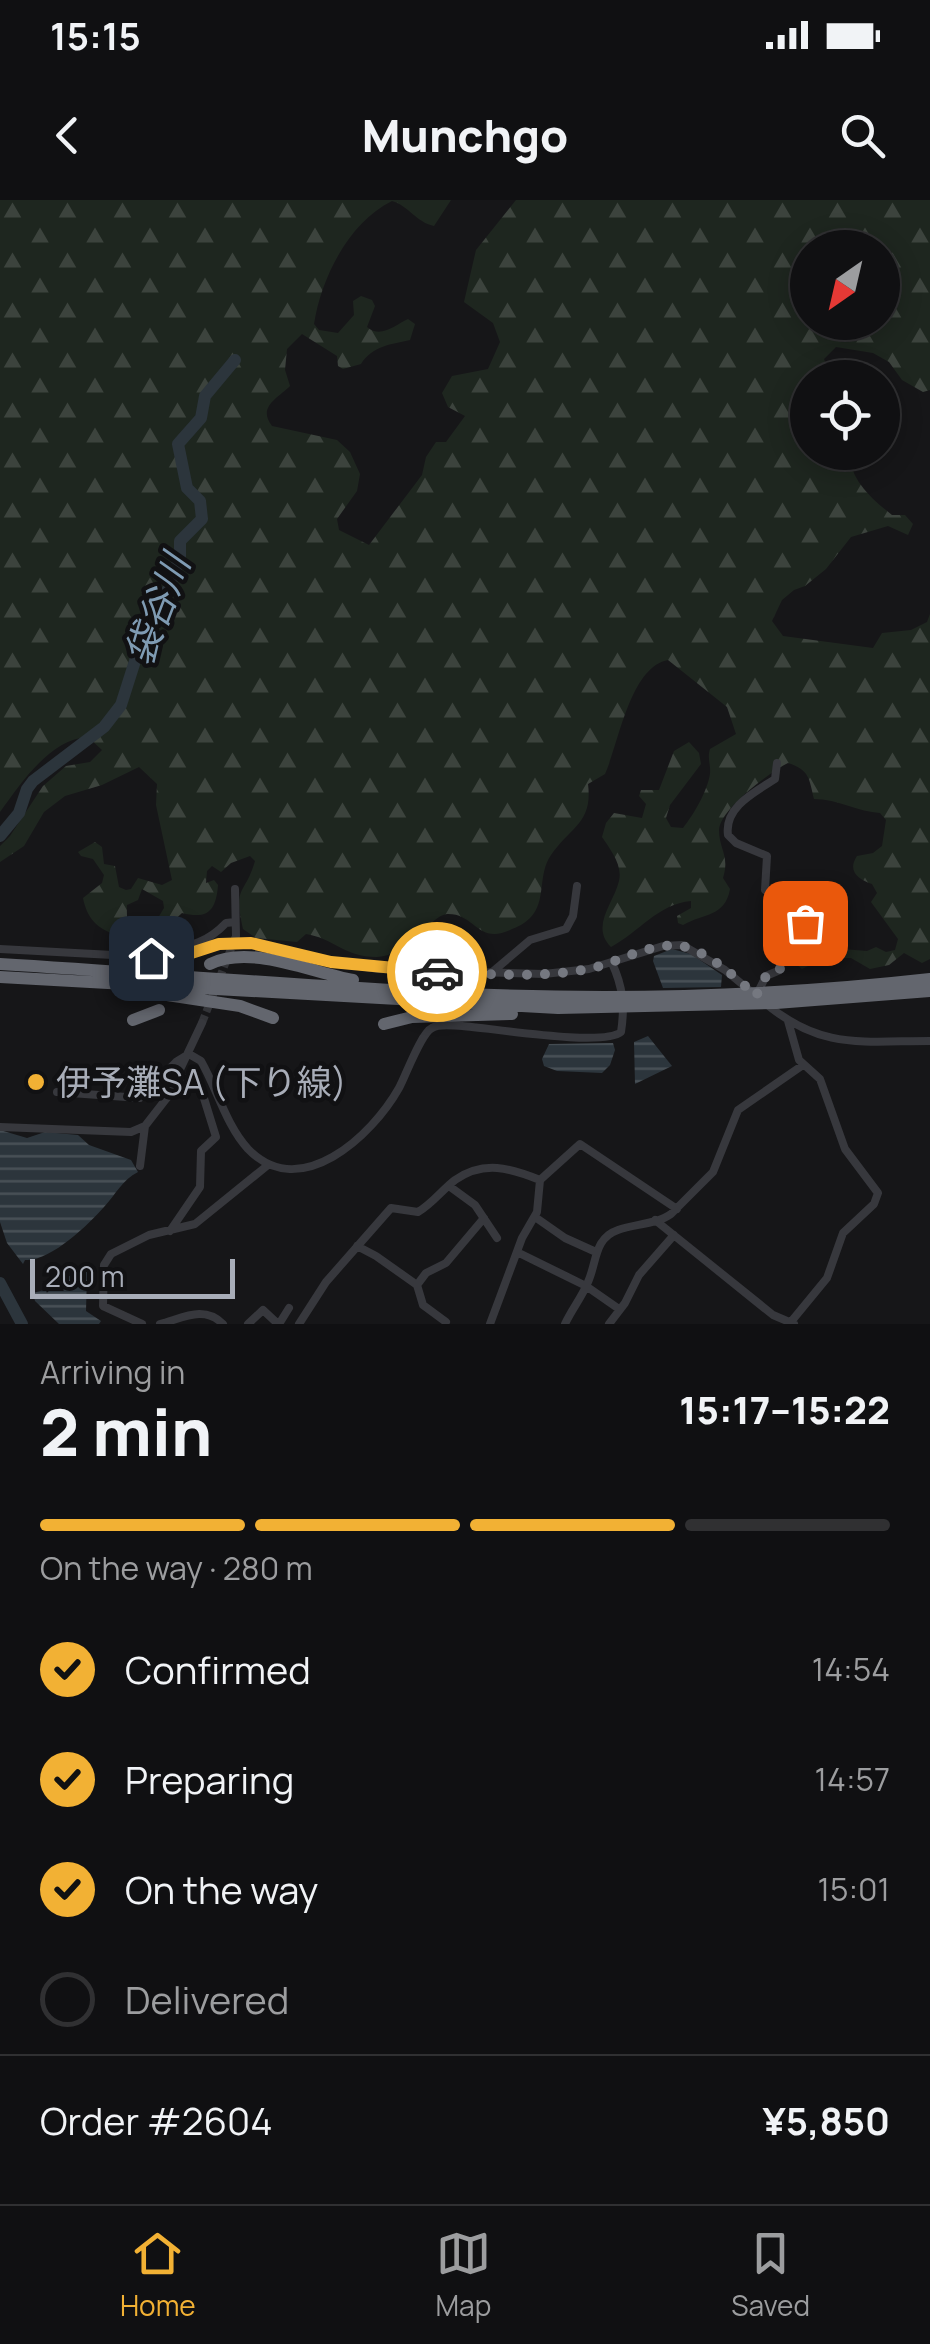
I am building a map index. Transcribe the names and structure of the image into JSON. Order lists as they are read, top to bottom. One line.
{"water":["袋谷川"],"places":["伊予灘SA (下り線)"],"scale_bar":"200 m","north":"bottom left","page":{"status":"15:15","header":"Munchgo","scale":"200 m","heading":["2 min","Arriving in","15:17–15:22"],"panel":["Order #2604","¥5,850"],"bar":"On the way · 280 m","list":[["Confirmed","14:54"],["Preparing","14:57"],["On the way","15:01"],"Delivered"],"tabs":["Home","Map","Saved"]}}
